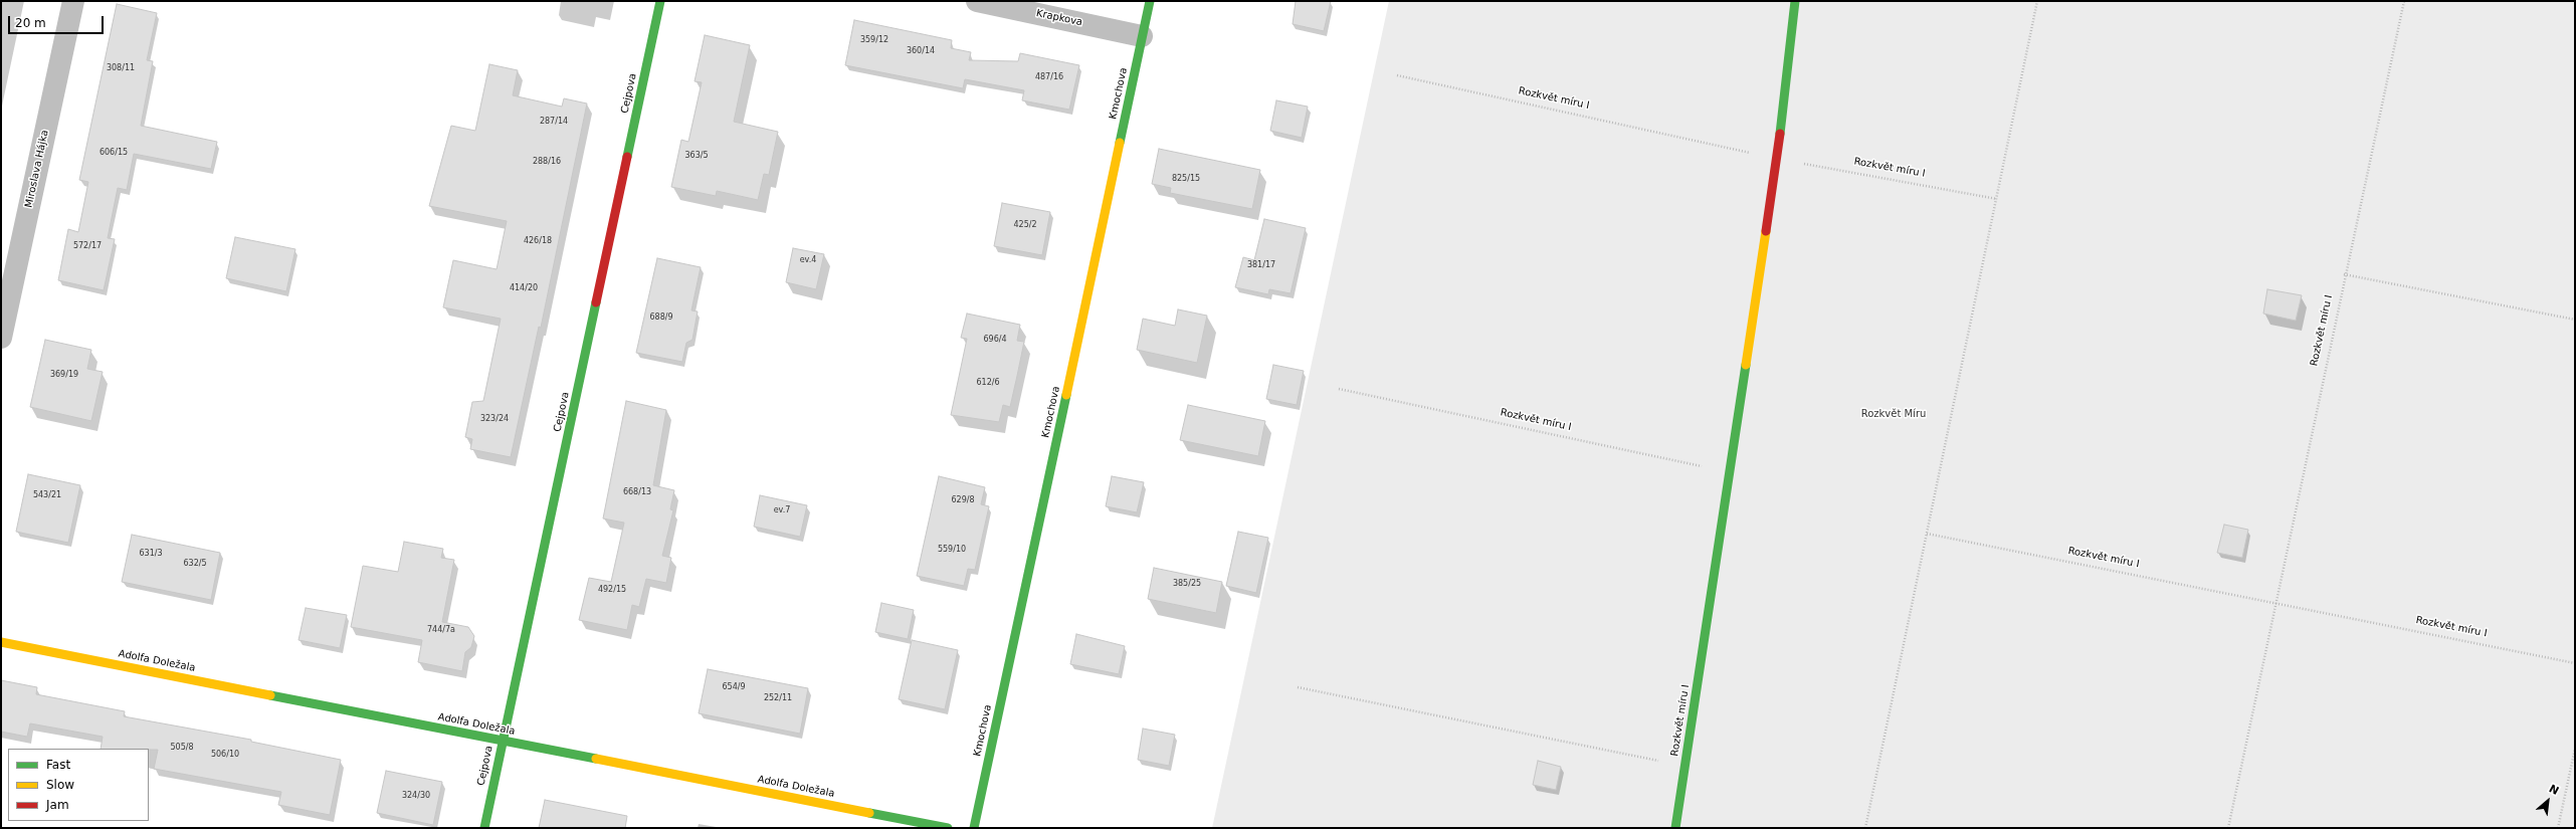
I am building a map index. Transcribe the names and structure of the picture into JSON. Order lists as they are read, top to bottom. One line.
{"streets":{"street":["Krapkova","Cejpova","Kmochova","Rozkvět míru I","Miroslava Hájka","Adolfa Doležala"]},"crossings":[["Krapkova","Kmochova"],["Cejpova","Adolfa Doležala"]],"parks":["Rozkvět Míru"],"house_numbers":["359/12","360/14","308/11","487/16","287/14","606/15","363/5","288/16","825/15","425/2","426/18","572/17","ev.4","381/17","414/20","688/9","696/4","369/19","612/6","323/24","668/13","543/21","629/8","ev.7","559/10","631/3","632/5","385/25","492/15","744/7a","654/9","252/11","505/8","506/10","324/30"],"legend":["Fast","Slow","Jam"],"scale_bar":"20 m","north":"top right"}
